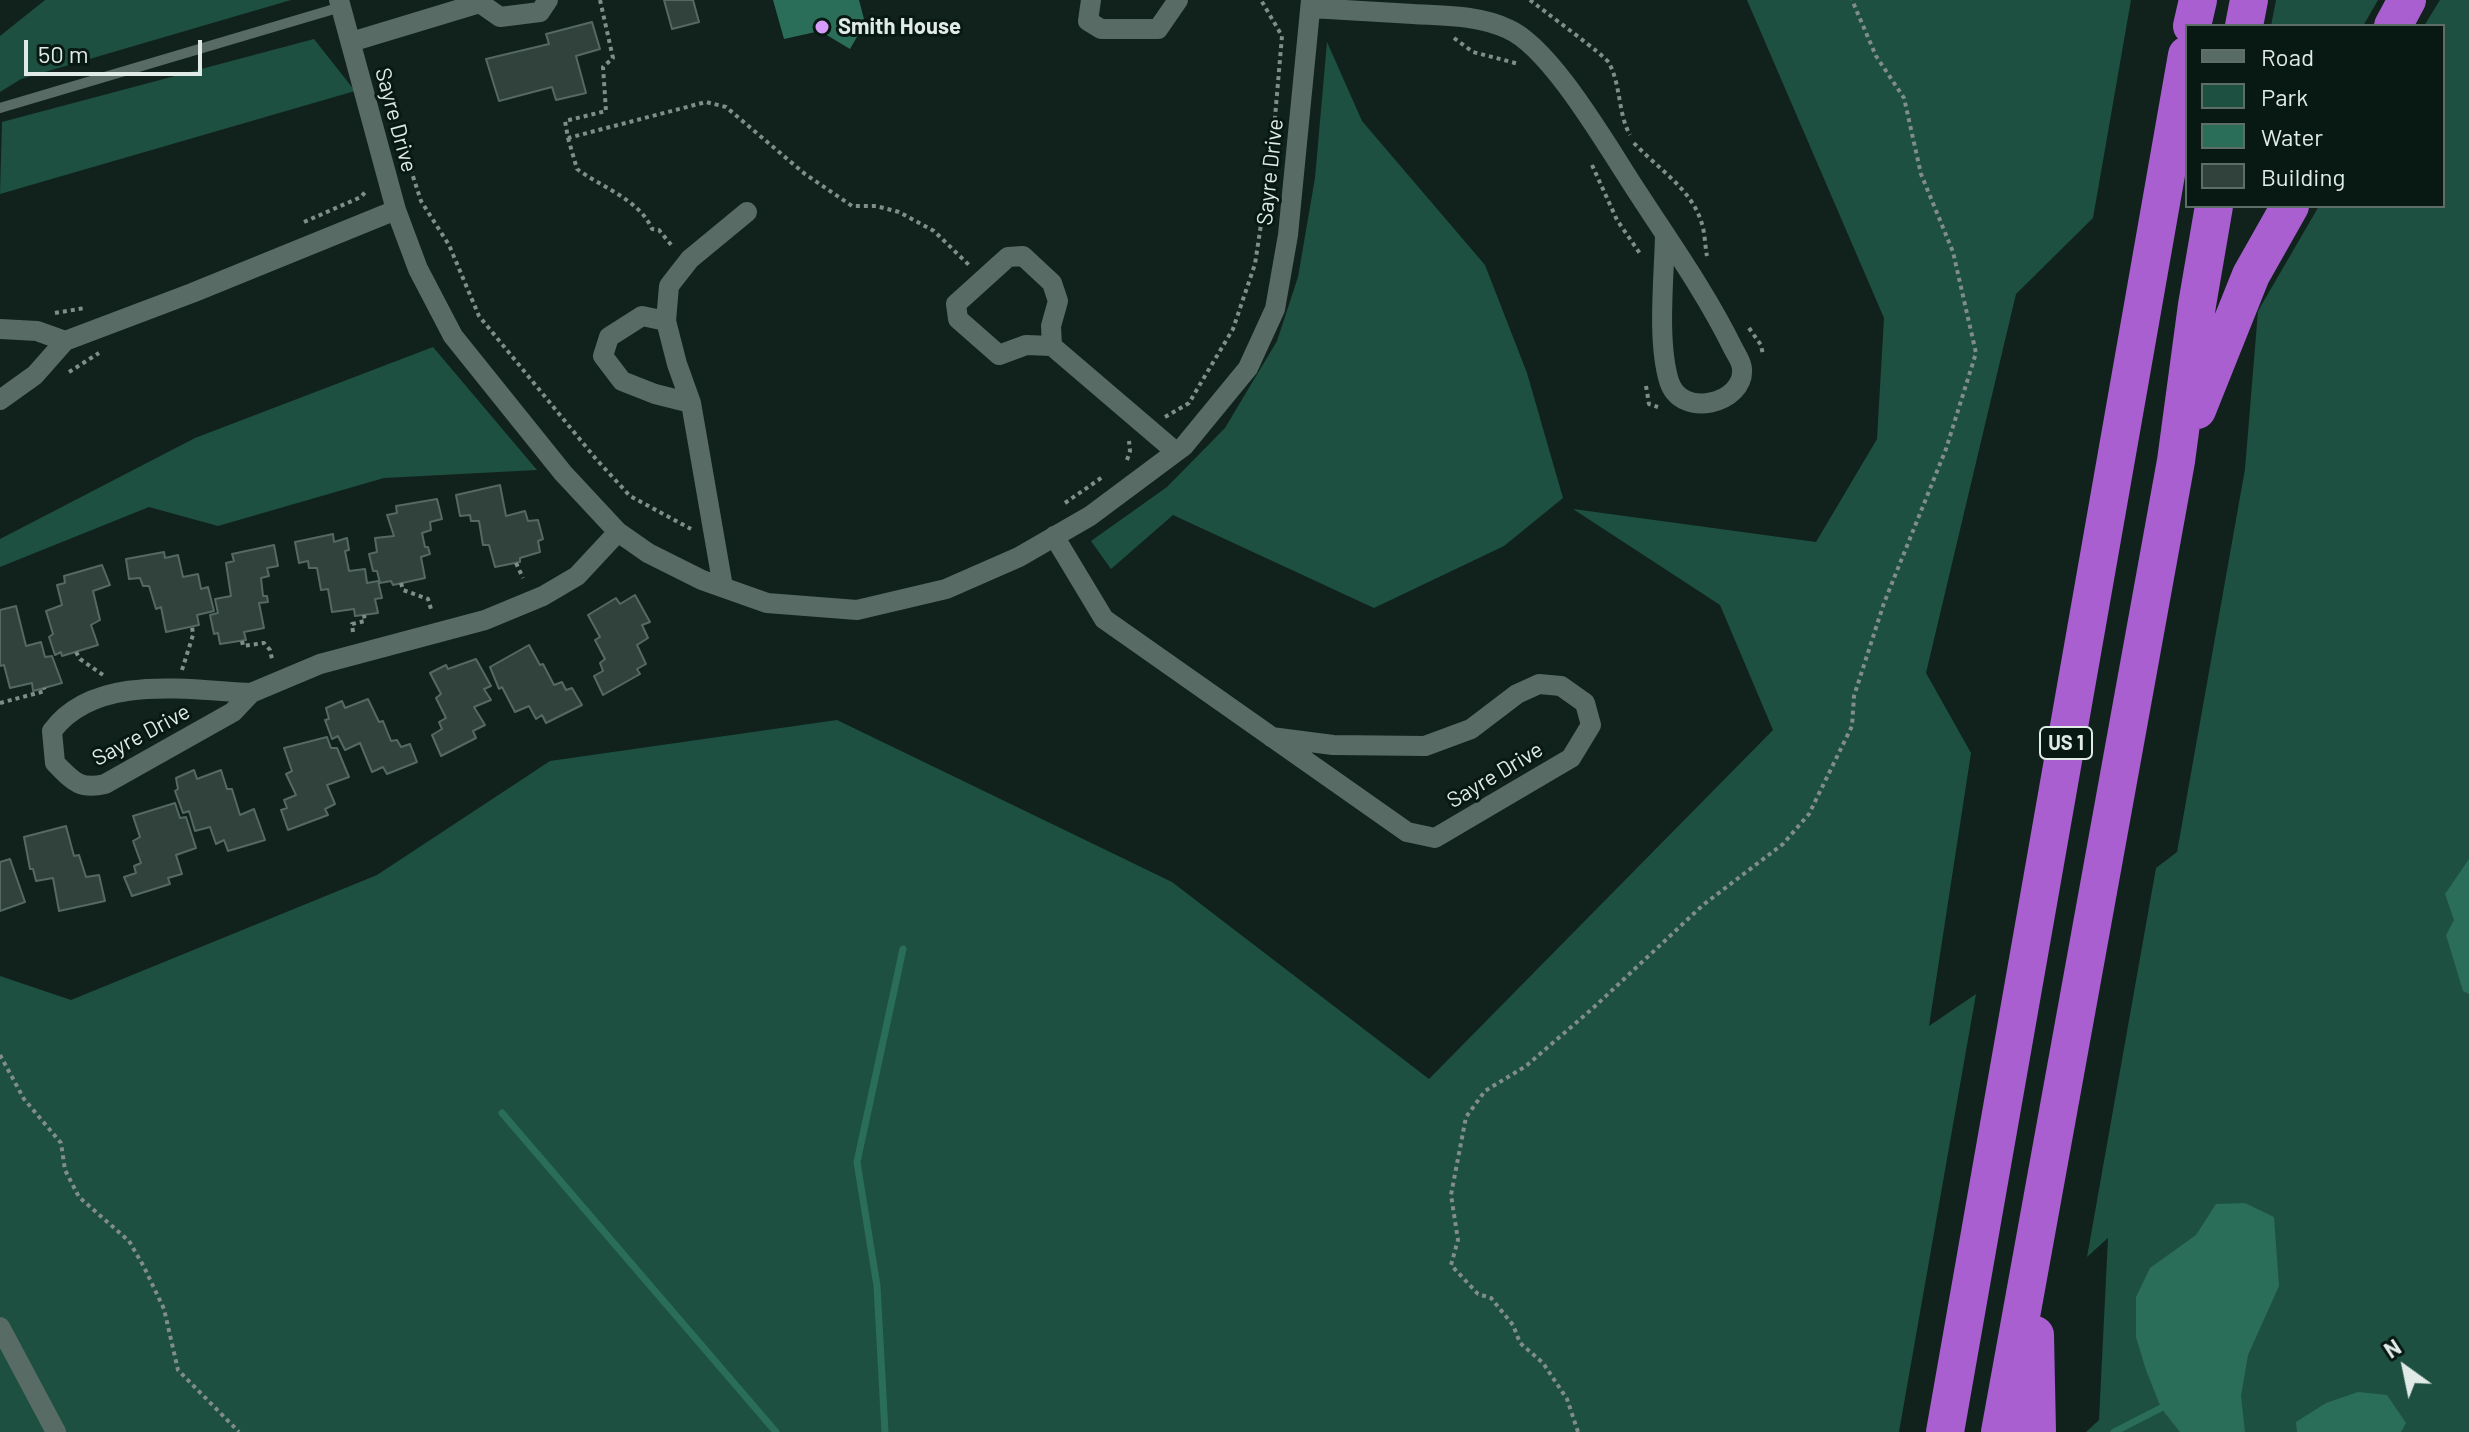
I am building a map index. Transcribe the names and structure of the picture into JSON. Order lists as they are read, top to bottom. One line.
{"streets":{"highway":["US 1"],"street":["Sayre Drive"]},"places":["Smith House"],"legend":["Road","Park","Water","Building"],"scale_bar":"50 m","north":"top left"}
